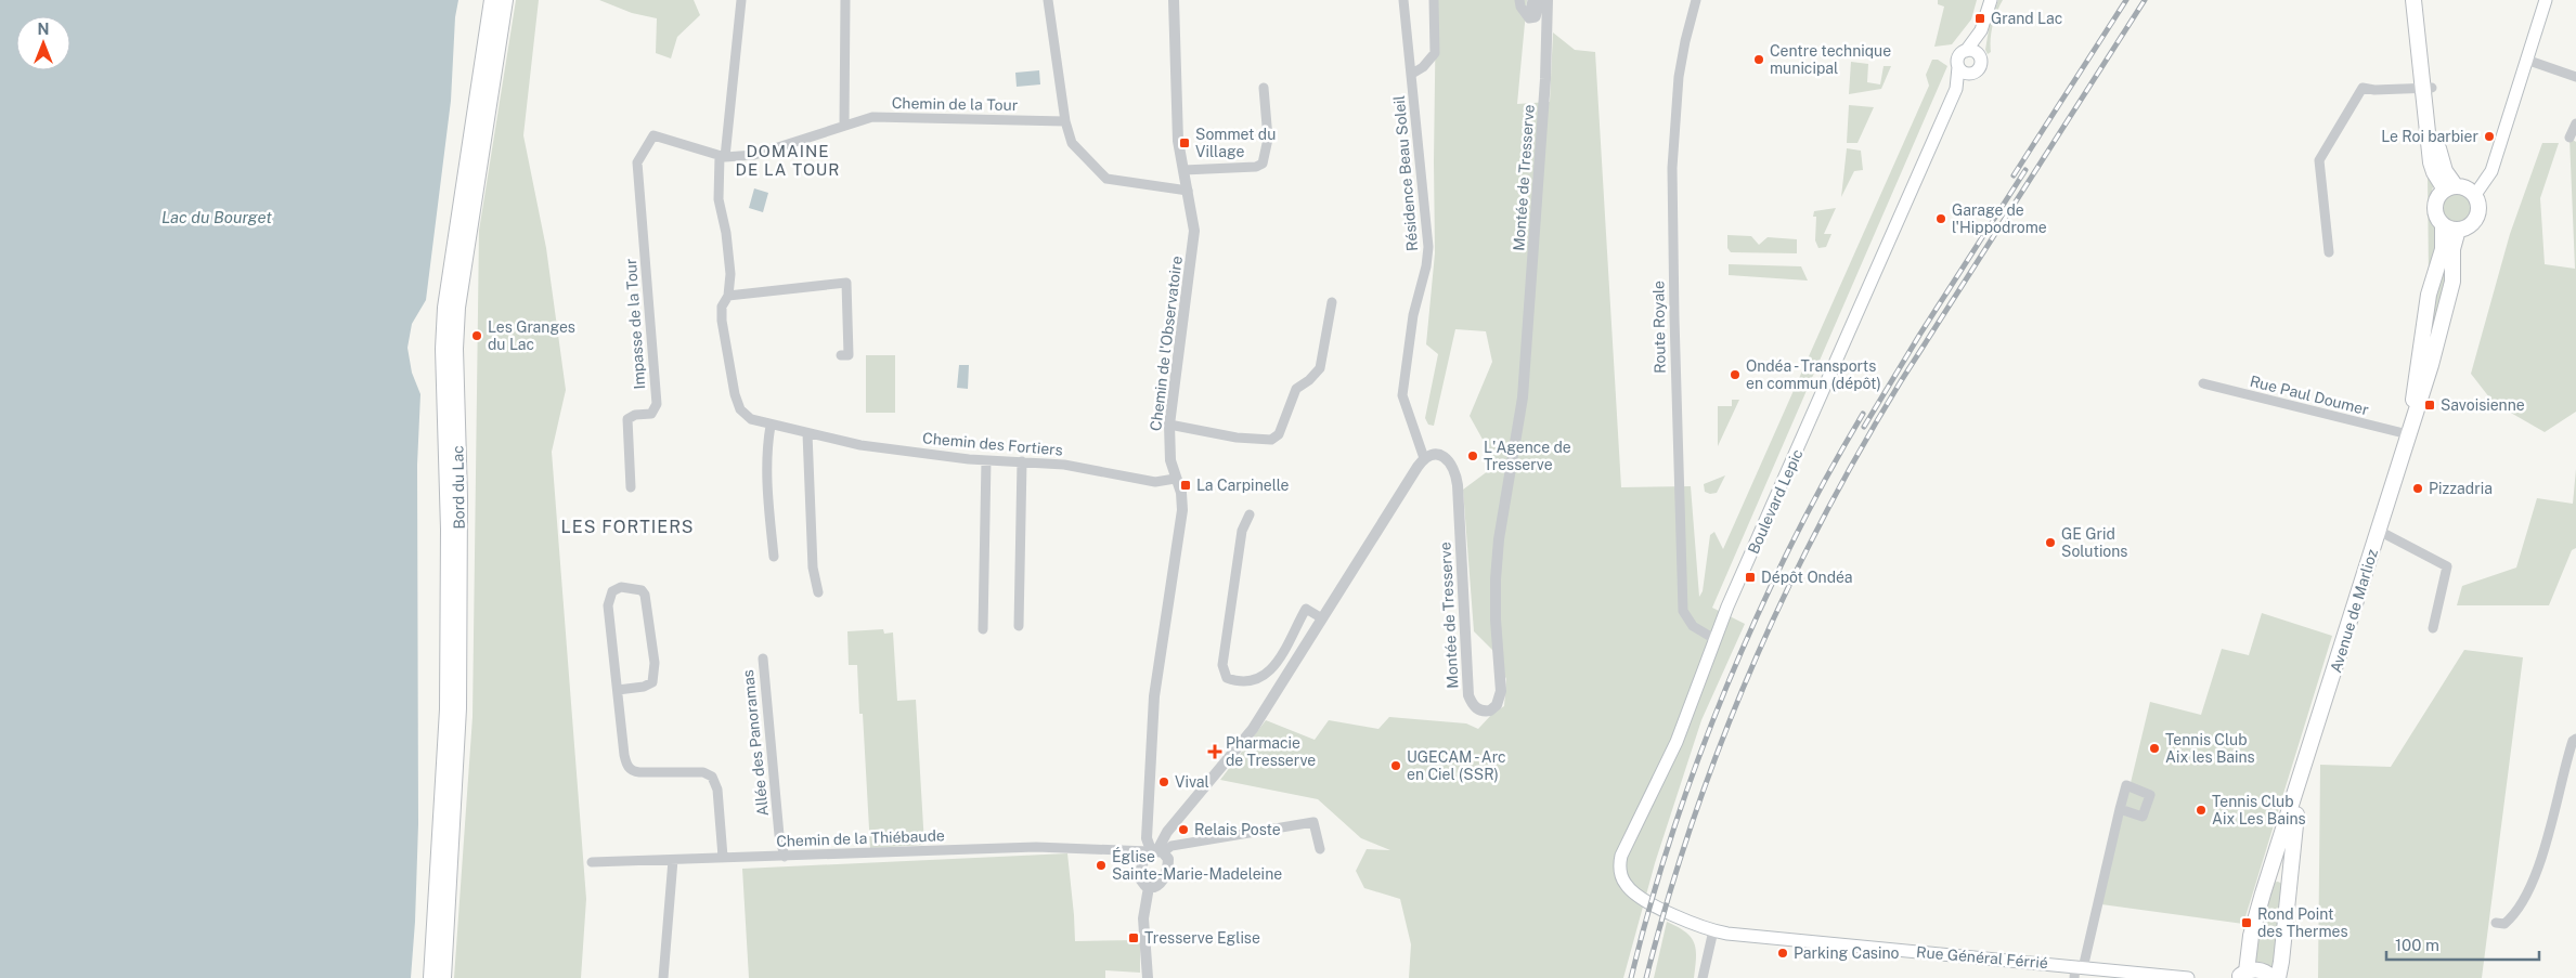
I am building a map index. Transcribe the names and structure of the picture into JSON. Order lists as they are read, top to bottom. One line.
{"streets":{"main road":["Bord du Lac","Boulevard Lepic","Avenue de Marlioz","Rue Général Férrié"],"street":["Chemin de la Tour","Résidence Beau Soleil","Montée de Tresserve","Impasse de la Tour","Route Royale","Chemin de l'Observatoire","Rue Paul Doumer","Chemin des Fortiers","Allée des Panoramas","Chemin de la Thiébaude"]},"crossings":[["Chemin de la Tour","Impasse de la Tour"],["Chemin de la Tour","Chemin des Fortiers"],["Résidence Beau Soleil","Montée de Tresserve"],["Route Royale","Boulevard Lepic"],["Chemin de l'Observatoire","Chemin des Fortiers"],["Chemin de l'Observatoire","Chemin de la Thiébaude"],["Rue Paul Doumer","Avenue de Marlioz"],["Boulevard Lepic","Rue Général Férrié"],["Allée des Panoramas","Chemin de la Thiébaude"]],"districts":["DOMAINE DE LA TOUR","LES FORTIERS"],"water":["Lac du Bourget"],"places":{"transit":["Grand Lac","Sommet du Village","Savoisienne","La Carpinelle","Dépôt Ondéa","Rond Point des Thermes","Tresserve Eglise"],"other":["Centre technique municipal","Le Roi barbier","Garage de l'Hippodrome","Les Granges du Lac","Ondéa - Transports en commun (dépôt)","L'Agence de Tresserve","Pizzadria","GE Grid Solutions","Tennis Club Aix les Bains","UGECAM - Arc en Ciel (SSR)","Vival","Tennis Club Aix Les Bains","Relais Poste","Église Sainte-Marie-Madeleine","Parking Casino"],"health":["Pharmacie de Tresserve"]},"scale_bar":"100 m","north":"top"}
